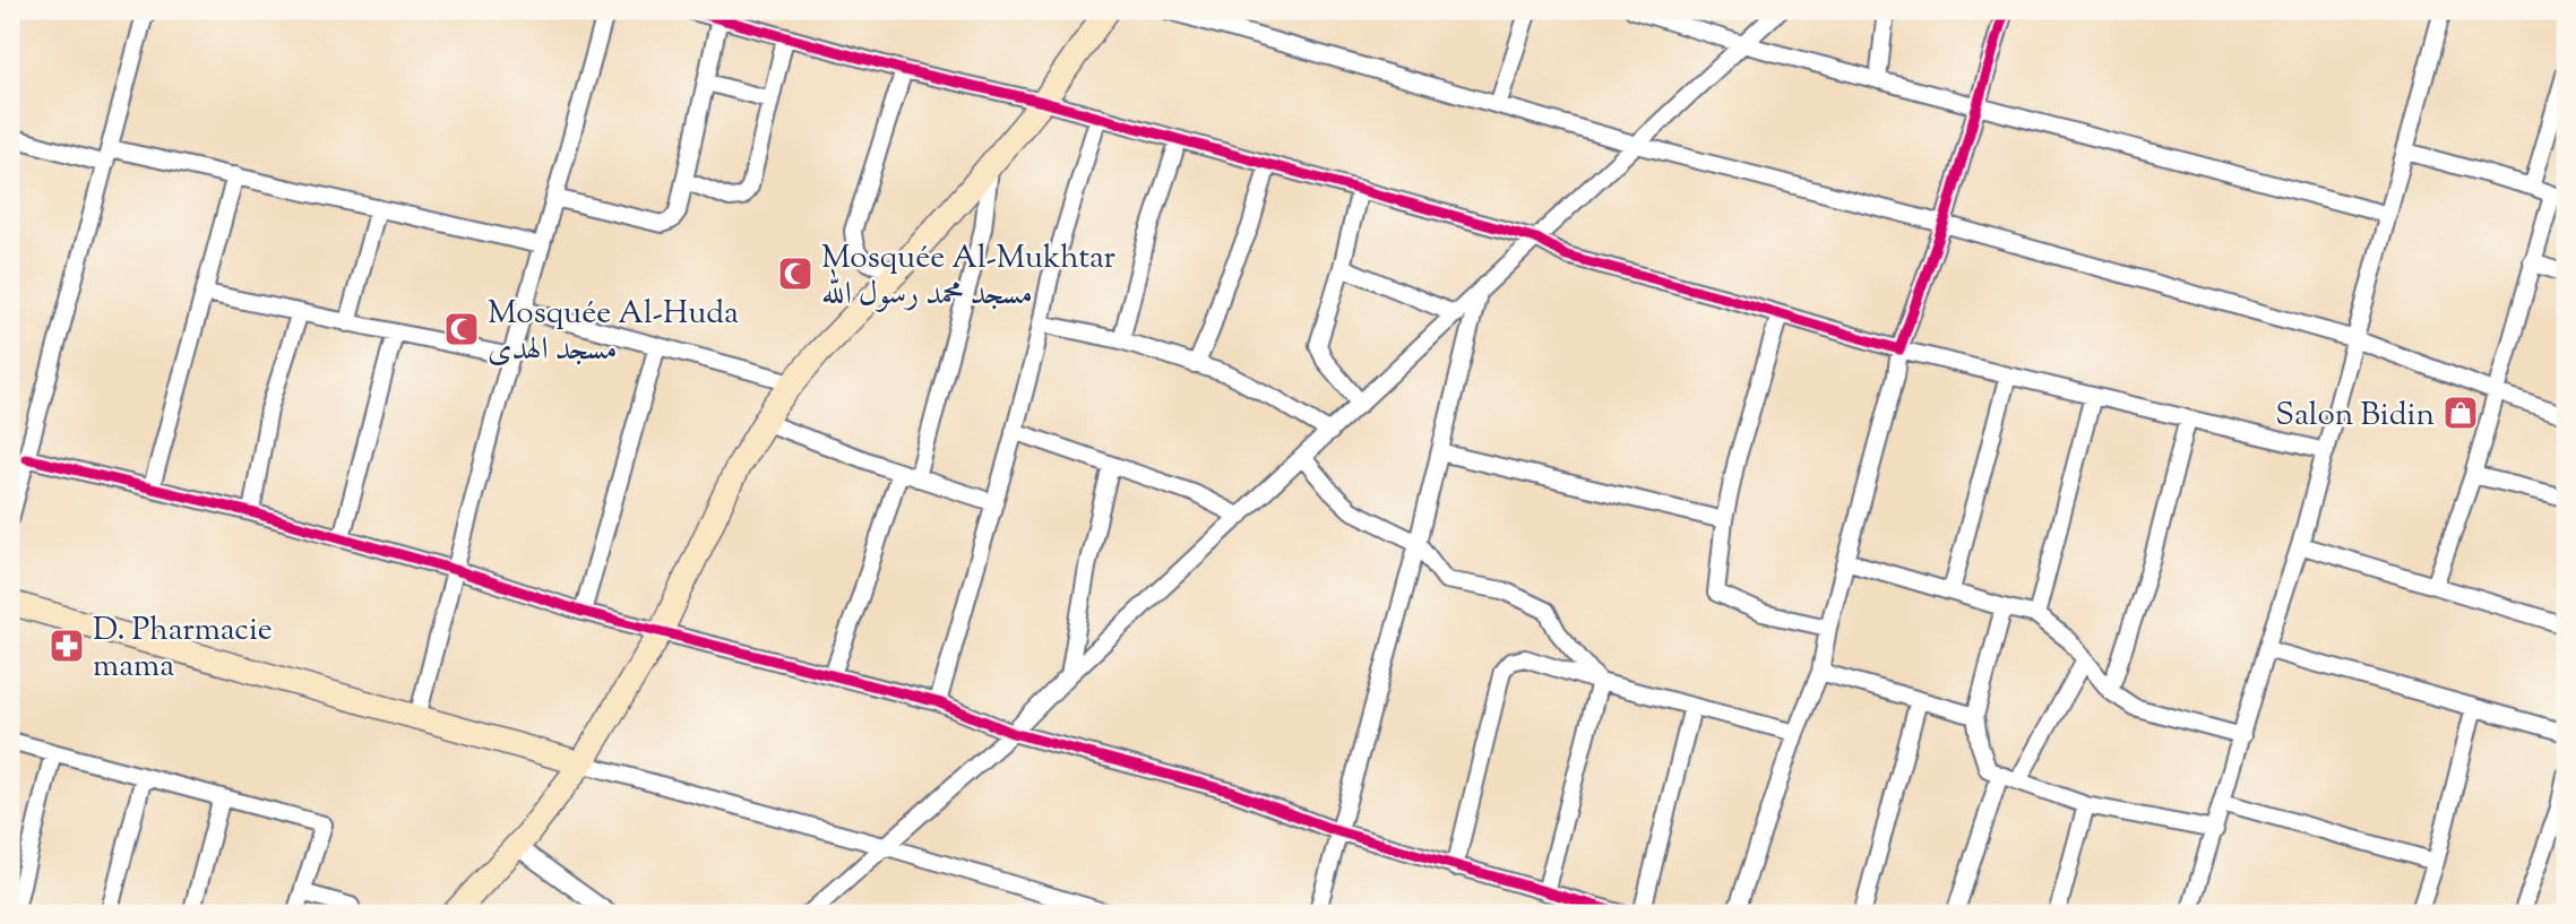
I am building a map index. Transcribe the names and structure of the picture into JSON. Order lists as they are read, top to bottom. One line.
{"places":{"mosque":["Mosquée Al-Mukhtar مسجد محمد رسول الله","Mosquée Al-Huda مسجد الهدى"],"shop":["Salon Bidin"],"pharmacy":["D. Pharmacie mama"]}}
